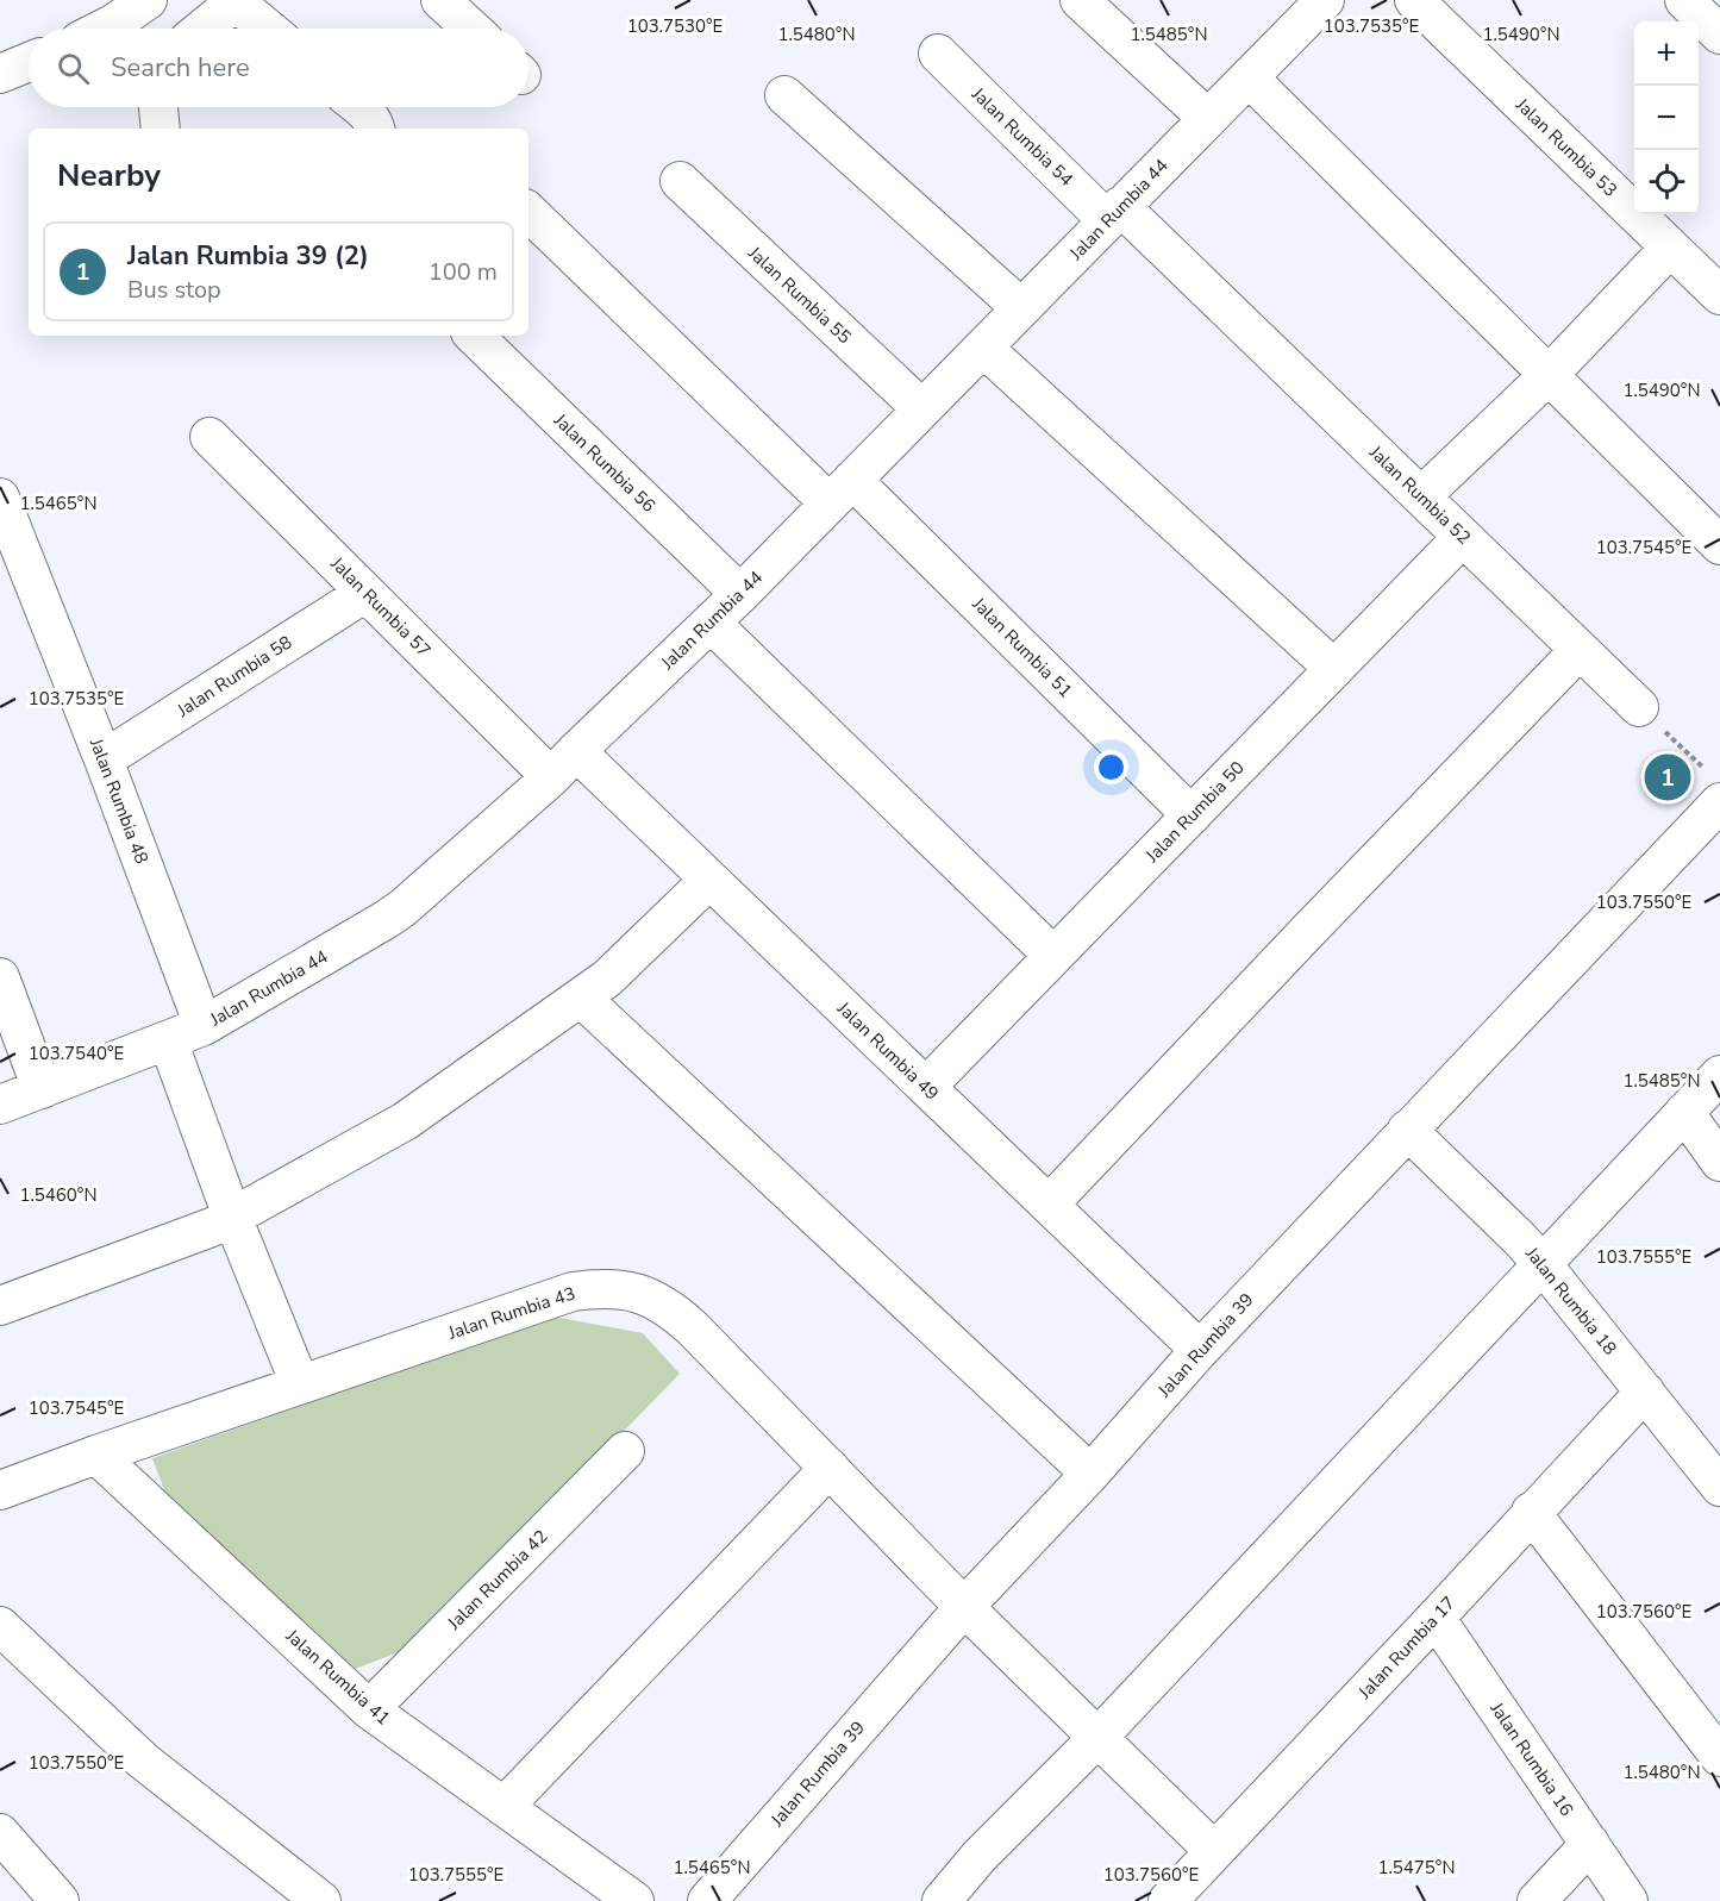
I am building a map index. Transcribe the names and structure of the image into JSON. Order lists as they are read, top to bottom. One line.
{"streets":{"street":["Jalan Rumbia 54","Jalan Rumbia 53","Jalan Rumbia 44","Jalan Rumbia 55","Jalan Rumbia 56","Jalan Rumbia 52","Jalan Rumbia 57","Jalan Rumbia 51","Jalan Rumbia 58","Jalan Rumbia 48","Jalan Rumbia 50","Jalan Rumbia 49","Jalan Rumbia 18","Jalan Rumbia 43","Jalan Rumbia 39","Jalan Rumbia 42","Jalan Rumbia 17","Jalan Rumbia 41","Jalan Rumbia 16"]},"crossings":[["Jalan Rumbia 54","Jalan Rumbia 44"],["Jalan Rumbia 54","Jalan Rumbia 52"],["Jalan Rumbia 44","Jalan Rumbia 55"],["Jalan Rumbia 44","Jalan Rumbia 56"],["Jalan Rumbia 44","Jalan Rumbia 52"],["Jalan Rumbia 44","Jalan Rumbia 57"],["Jalan Rumbia 44","Jalan Rumbia 51"],["Jalan Rumbia 44","Jalan Rumbia 48"],["Jalan Rumbia 44","Jalan Rumbia 49"],["Jalan Rumbia 52","Jalan Rumbia 50"],["Jalan Rumbia 57","Jalan Rumbia 58"],["Jalan Rumbia 57","Jalan Rumbia 49"],["Jalan Rumbia 51","Jalan Rumbia 50"],["Jalan Rumbia 58","Jalan Rumbia 48"],["Jalan Rumbia 50","Jalan Rumbia 49"],["Jalan Rumbia 49","Jalan Rumbia 39"],["Jalan Rumbia 18","Jalan Rumbia 39"],["Jalan Rumbia 18","Jalan Rumbia 17"],["Jalan Rumbia 43","Jalan Rumbia 39"],["Jalan Rumbia 43","Jalan Rumbia 17"],["Jalan Rumbia 43","Jalan Rumbia 41"],["Jalan Rumbia 42","Jalan Rumbia 41"],["Jalan Rumbia 17","Jalan Rumbia 16"]],"page":{"map_buttons":["+","−"],"search":"Search here","heading":"Nearby","list":[{"mark":"1","name":"Jalan Rumbia 39 (2)","note":"Bus stop","value":"100 m"}],"pins":"1"},"coordinates":["103.7530°E","103.7535°E","1.5480°N","1.5485°N","1.5490°N","1.5465°N","103.7545°E","103.7550°E","103.7540°E","1.5460°N","103.7555°E","103.7560°E","1.5475°N"]}
